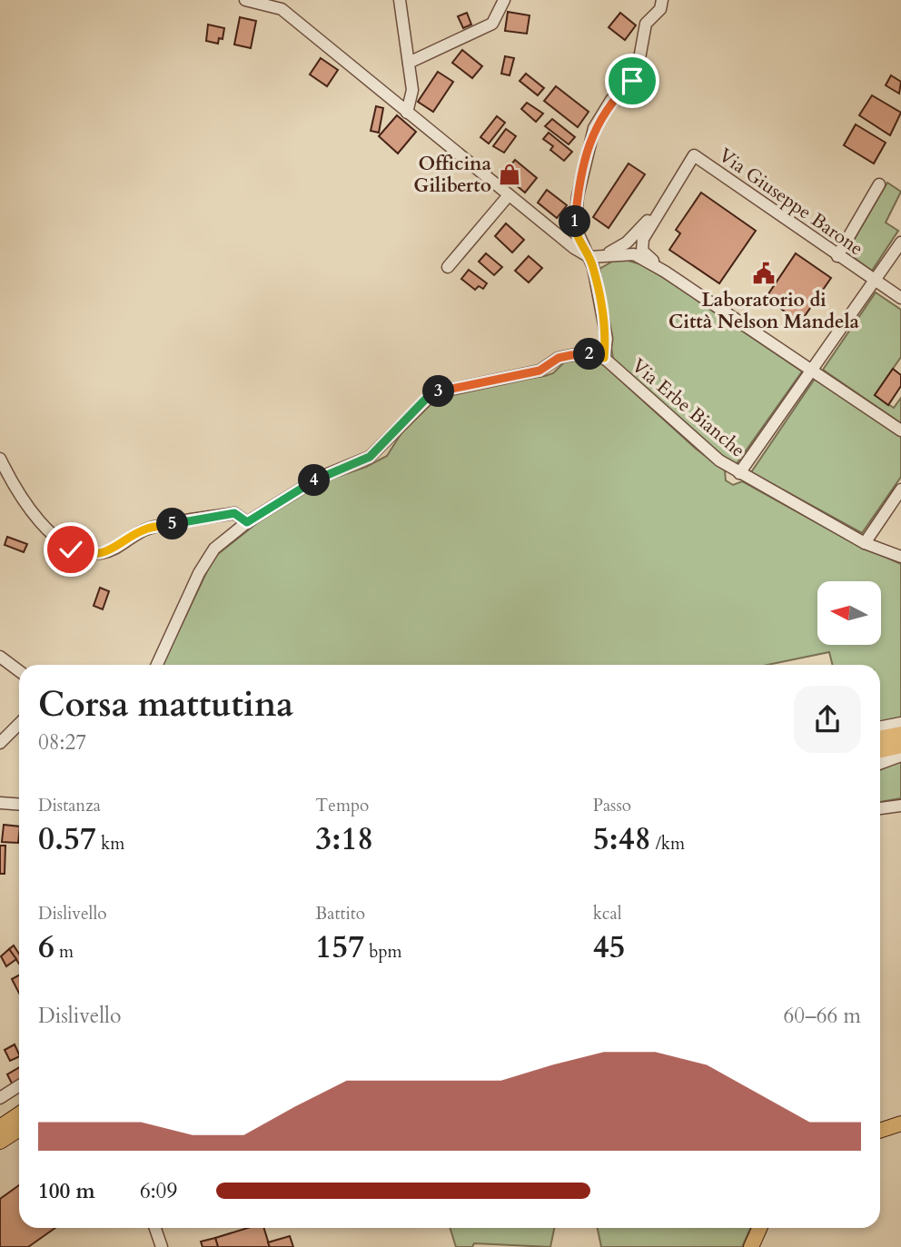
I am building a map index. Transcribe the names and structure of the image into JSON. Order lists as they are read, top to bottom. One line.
{"streets":{"street":["Via Giuseppe Barone","Via Erbe Bianche"]},"places":{"shop":["Officina Giliberto"],"public building":["Laboratorio di Città Nelson Mandela"]},"north":"left","page":{"pins":["1","2","3","4","5"],"heading":["Corsa mattutina","08:27"],"stats":[["Distanza","0.57 km"],["Tempo","3:18"],["Passo","5:48 /km"],["Dislivello","6 m"],["Battito","157 bpm"],["kcal","45"]],"chart":["Dislivello","60–66 m"],"list":[{"name":"100 m","note":"6:09"}]}}
